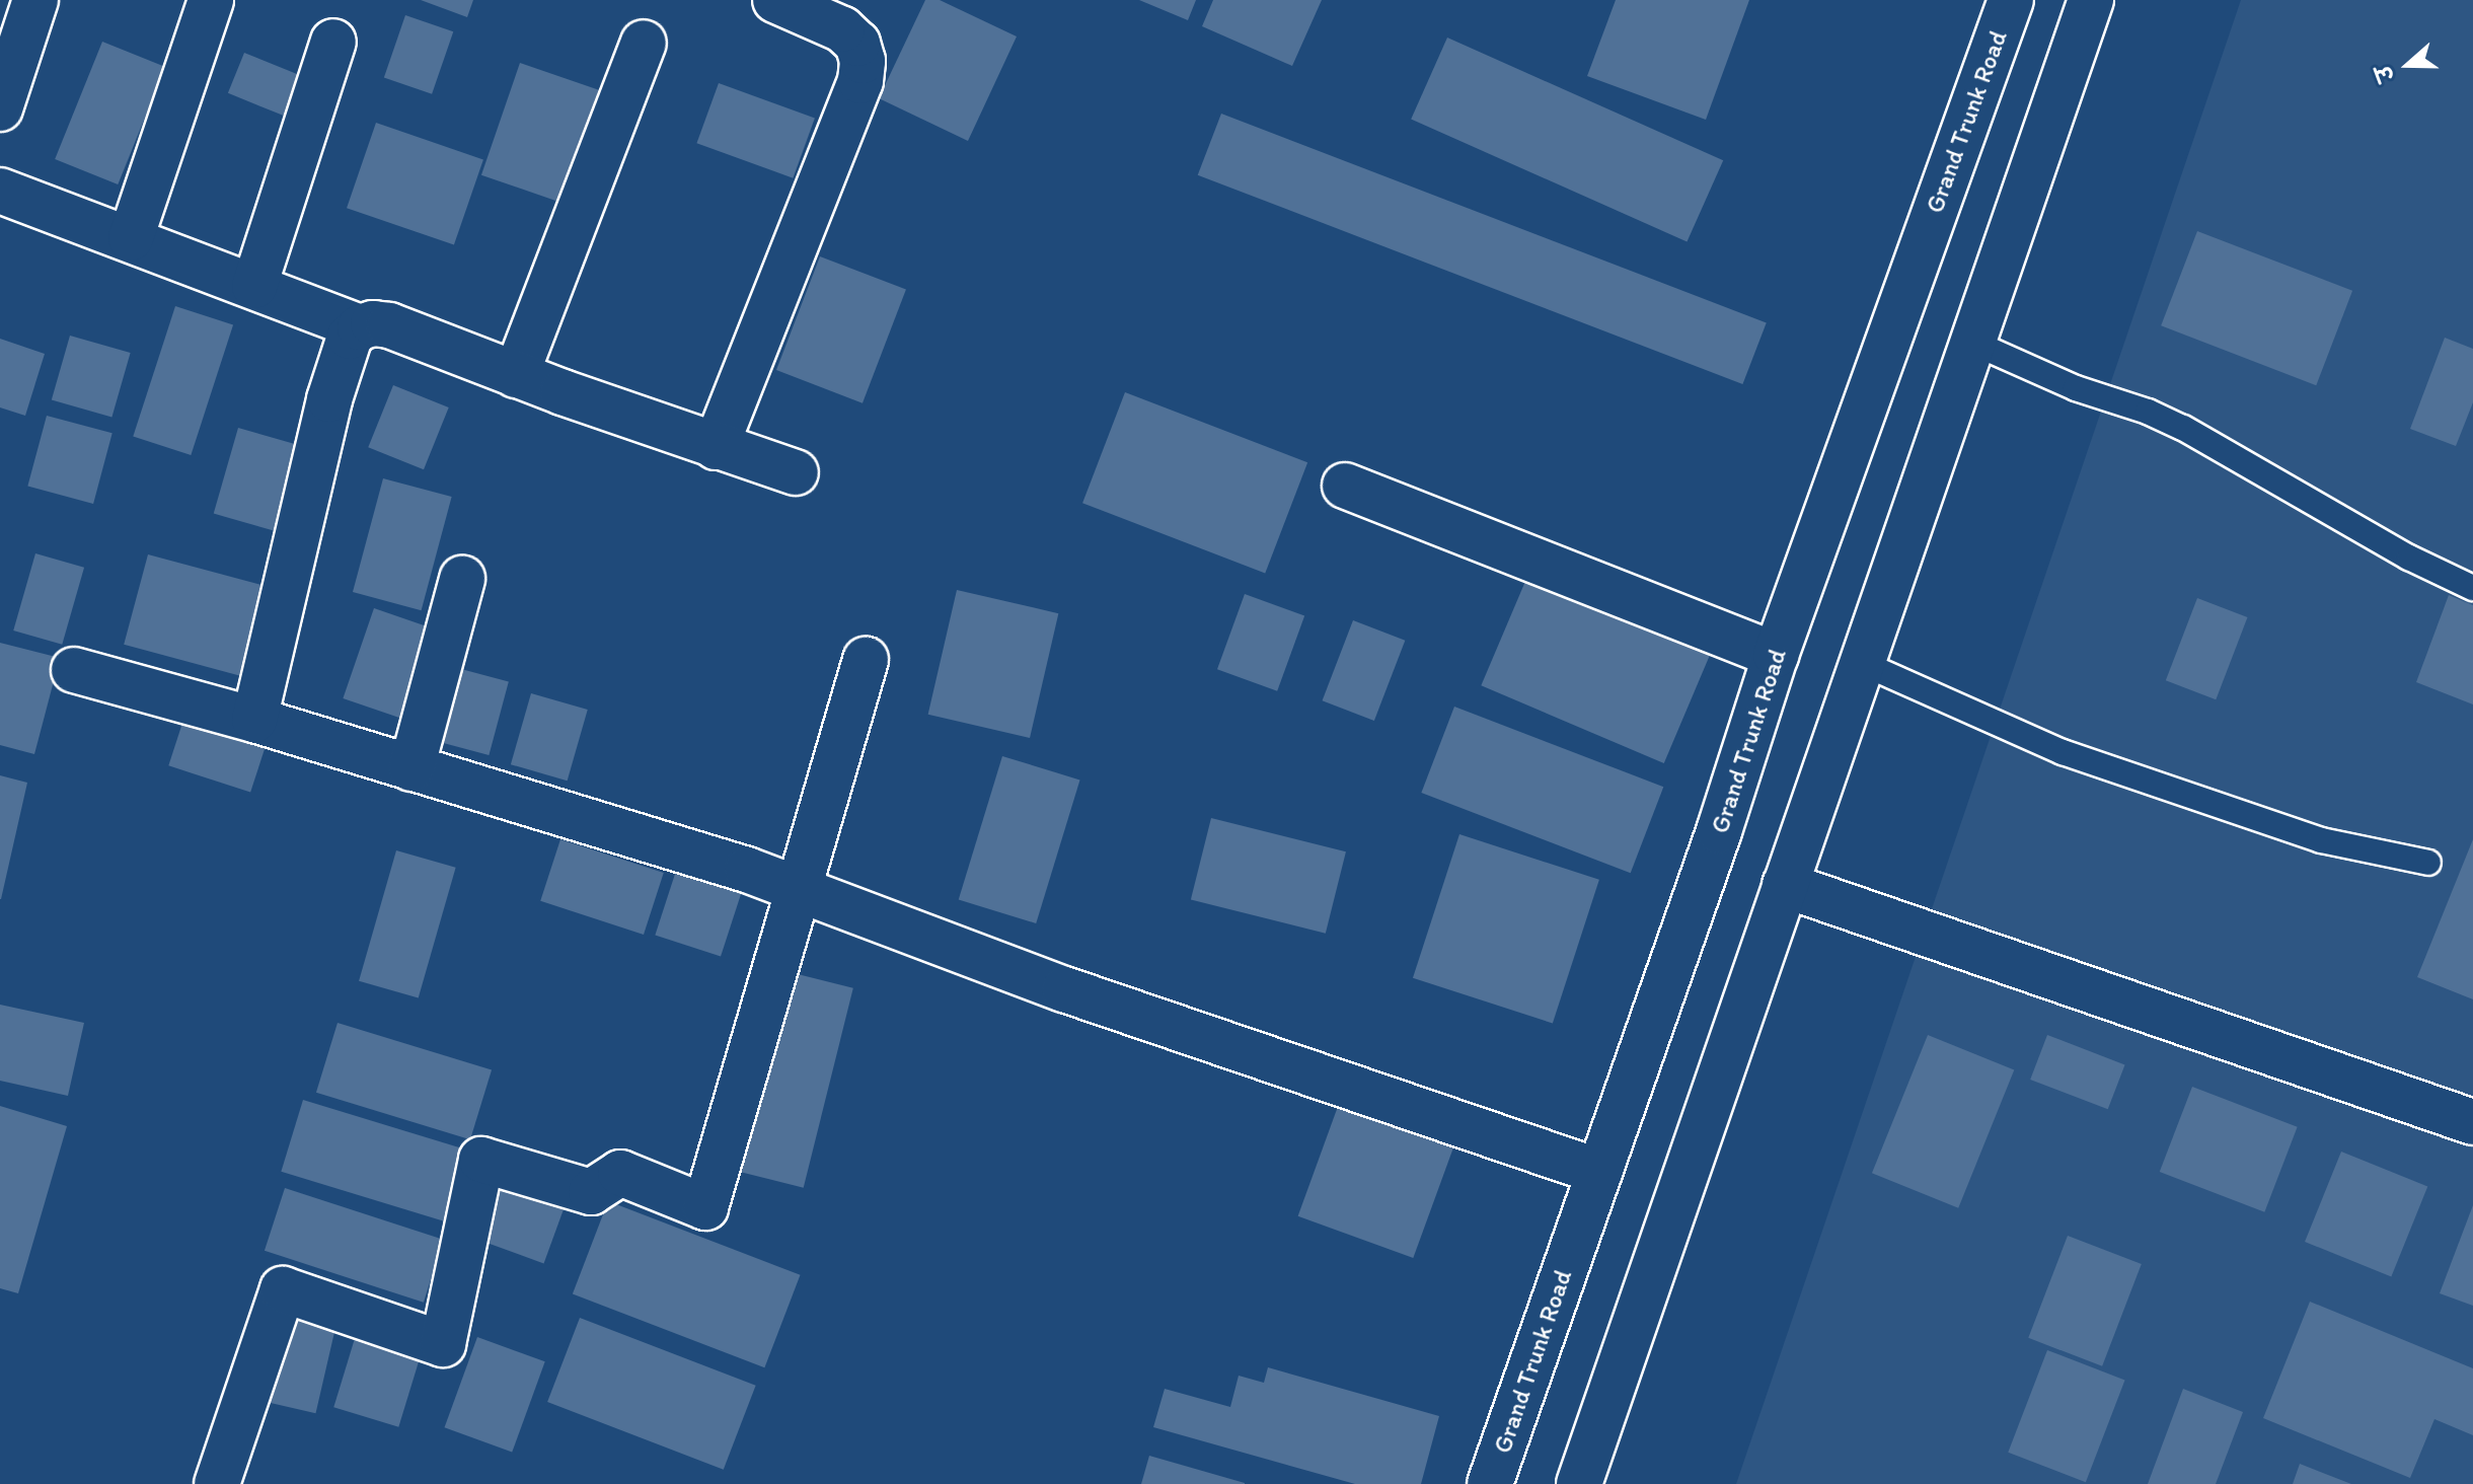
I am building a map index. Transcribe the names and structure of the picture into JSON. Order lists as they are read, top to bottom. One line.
{"streets":{"main road":["Grand Trunk Road"]},"north":"left"}
